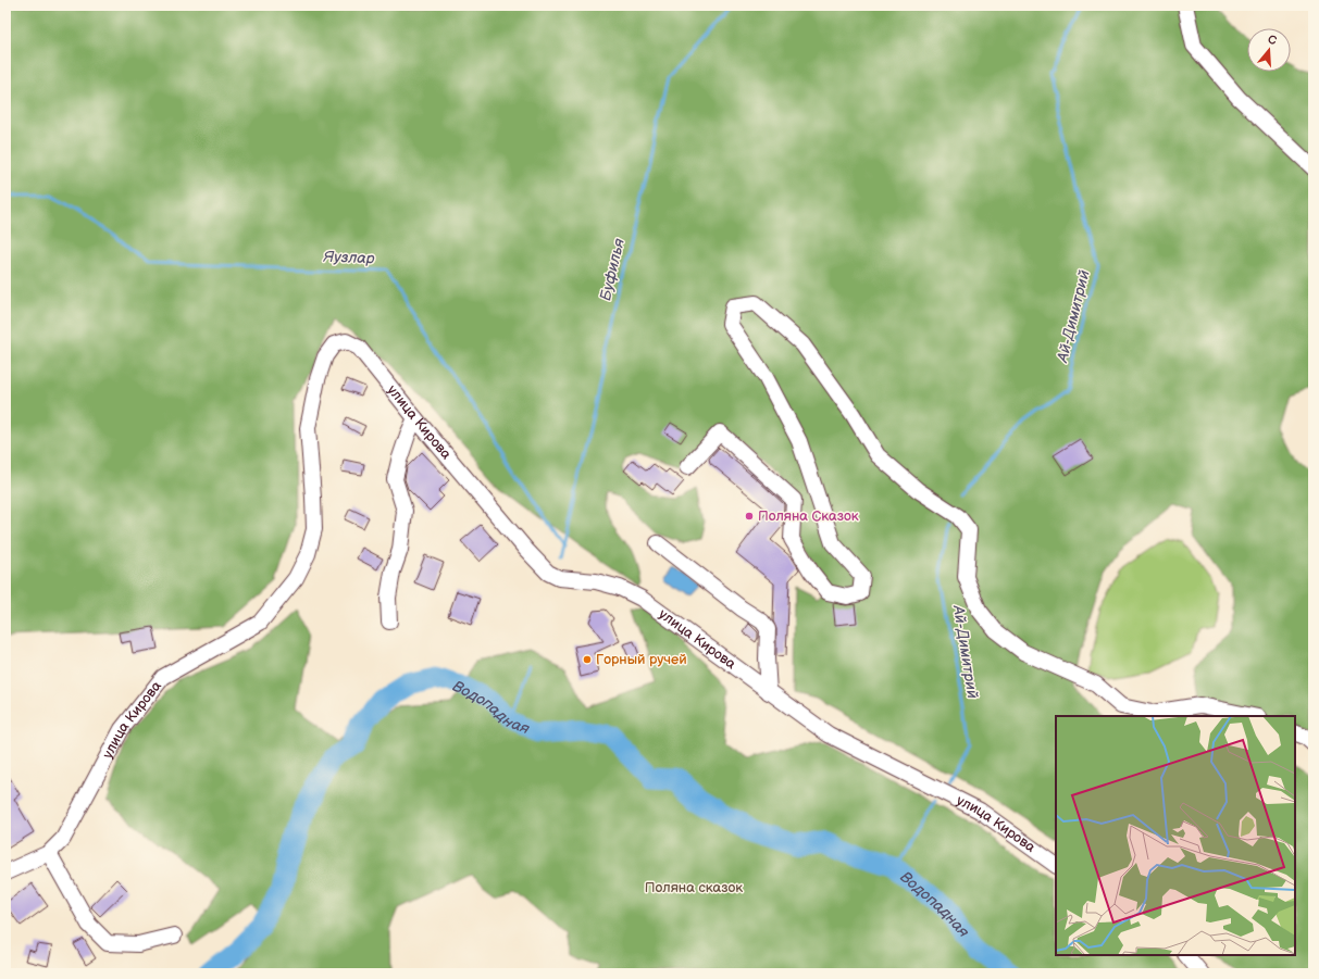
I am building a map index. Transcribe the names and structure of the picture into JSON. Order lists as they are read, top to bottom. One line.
{"streets":{"street":["улица Кирова"]},"water":["Яузлар","Буфилья","Ай-Димитрий","Водопадная"],"parks":["Поляна сказок"],"places":["Поляна Сказок","Горный ручей"],"north":"top"}
